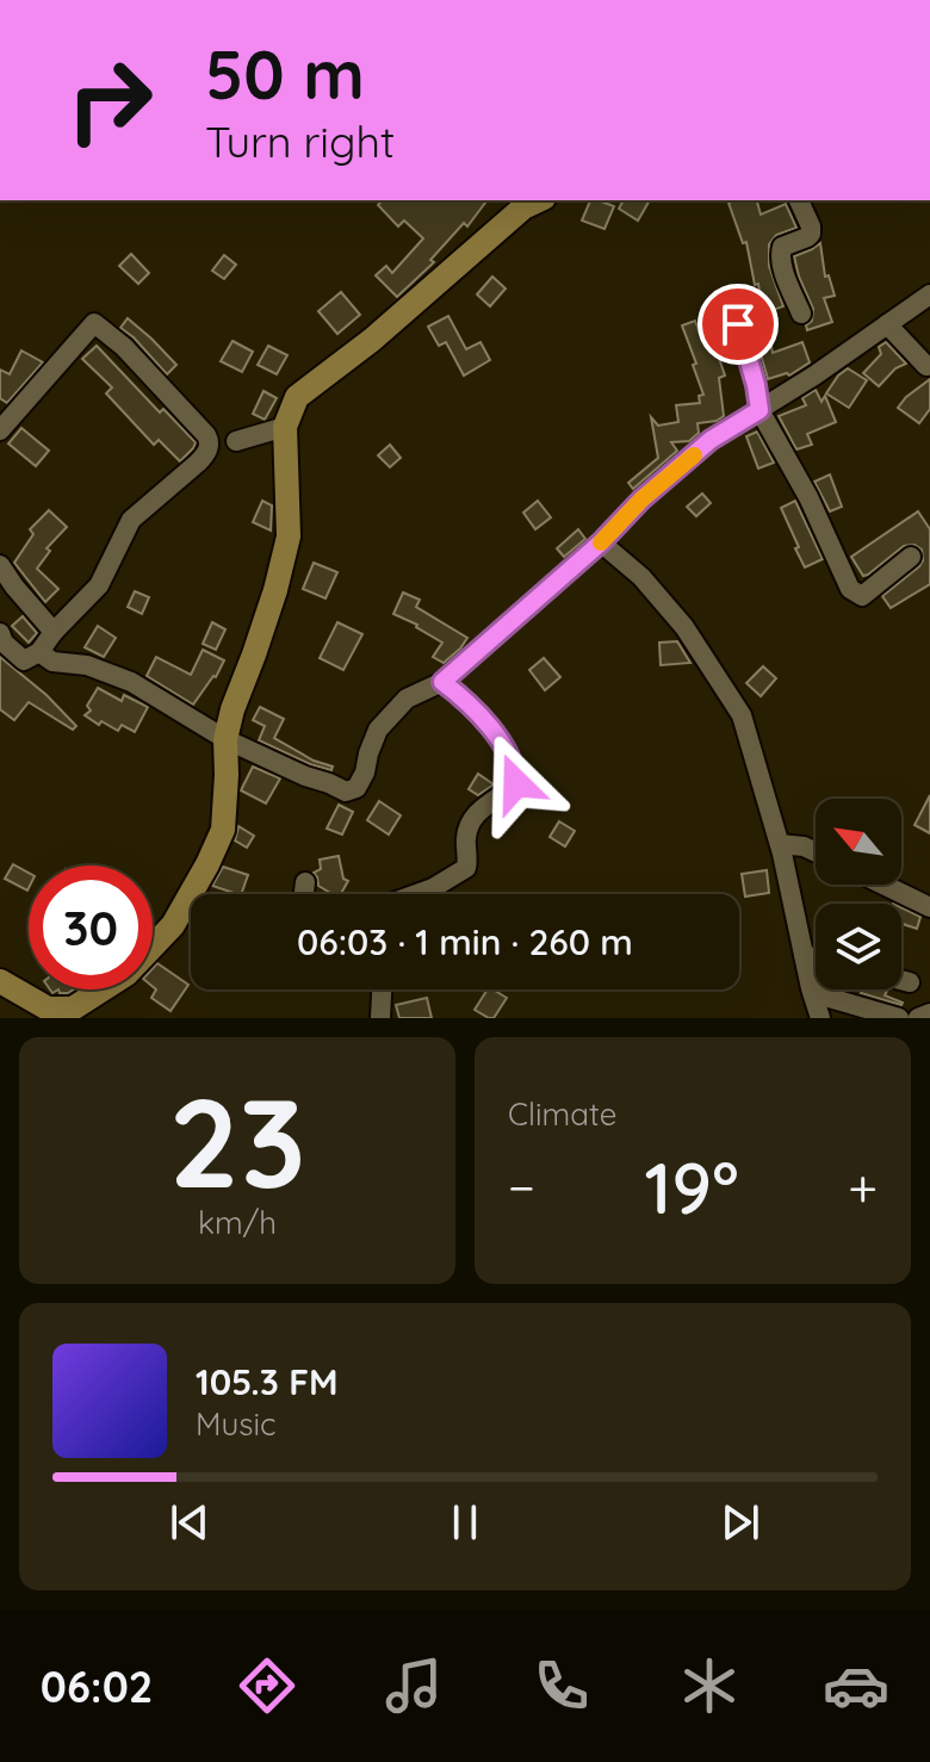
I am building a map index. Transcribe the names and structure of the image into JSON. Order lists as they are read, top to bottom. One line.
{"north":"top left","page":{"turn":["50 m","Turn right"],"limit":"30","trip":"06:03 · 1 min · 260 m","tile":[["23","km/h"],"Climate"],"heat":["−","19°","+"],"song":["105.3 FM","Music"],"tabs":"06:02"}}
